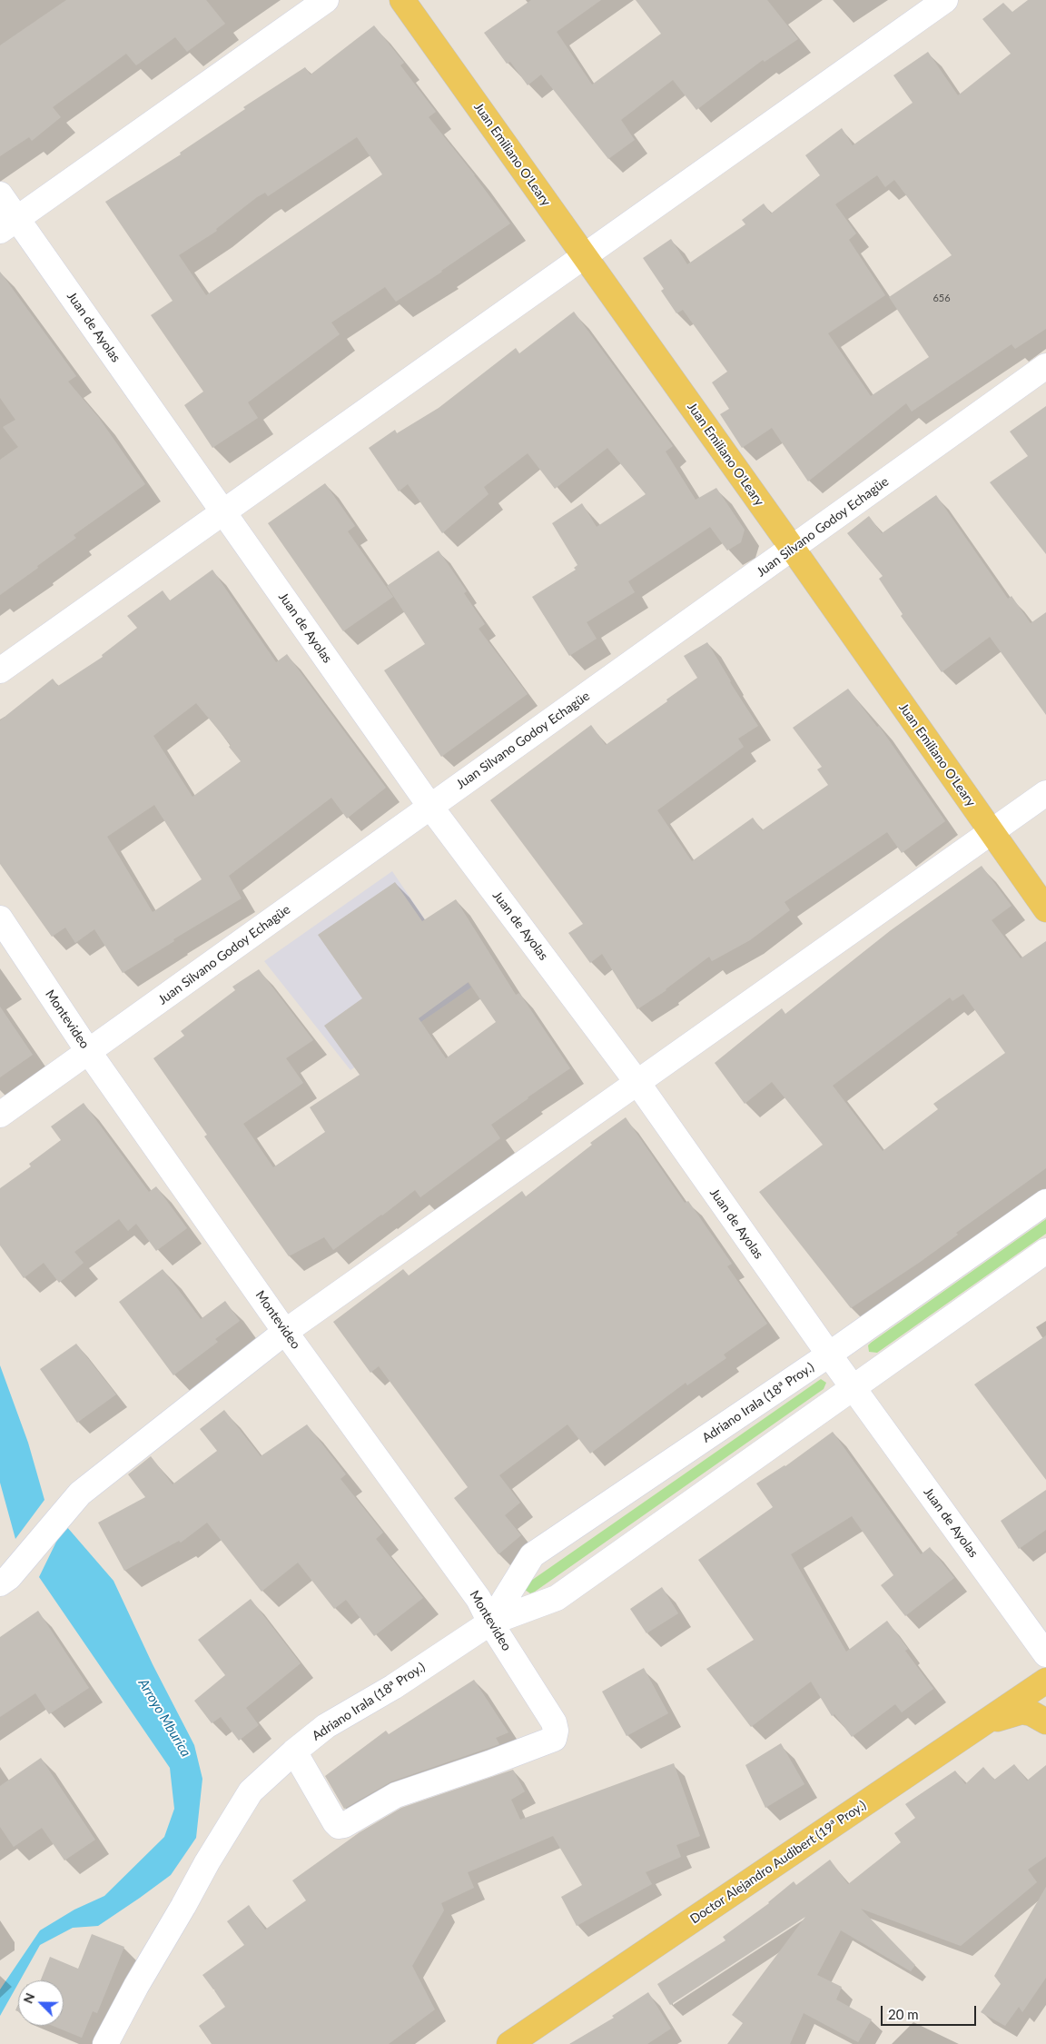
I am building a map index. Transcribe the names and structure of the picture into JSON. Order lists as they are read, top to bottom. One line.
{"streets":{"main road":["Juan Emiliano O'Leary","Doctor Alejandro Audibert (19ª Proy.)"],"street":["Juan de Ayolas","Juan Silvano Godoy Echagüe","Montevideo","Adriano Irala (18ª Proy.)"]},"crossings":[["Juan Emiliano O'Leary","Juan Silvano Godoy Echagüe"],["Juan de Ayolas","Juan Silvano Godoy Echagüe"],["Juan de Ayolas","Adriano Irala (18ª Proy.)"],["Juan Silvano Godoy Echagüe","Montevideo"],["Montevideo","Adriano Irala (18ª Proy.)"]],"water":["Arroyo Mburica"],"house_numbers":["656"],"scale_bar":"20 m","north":"top left"}
